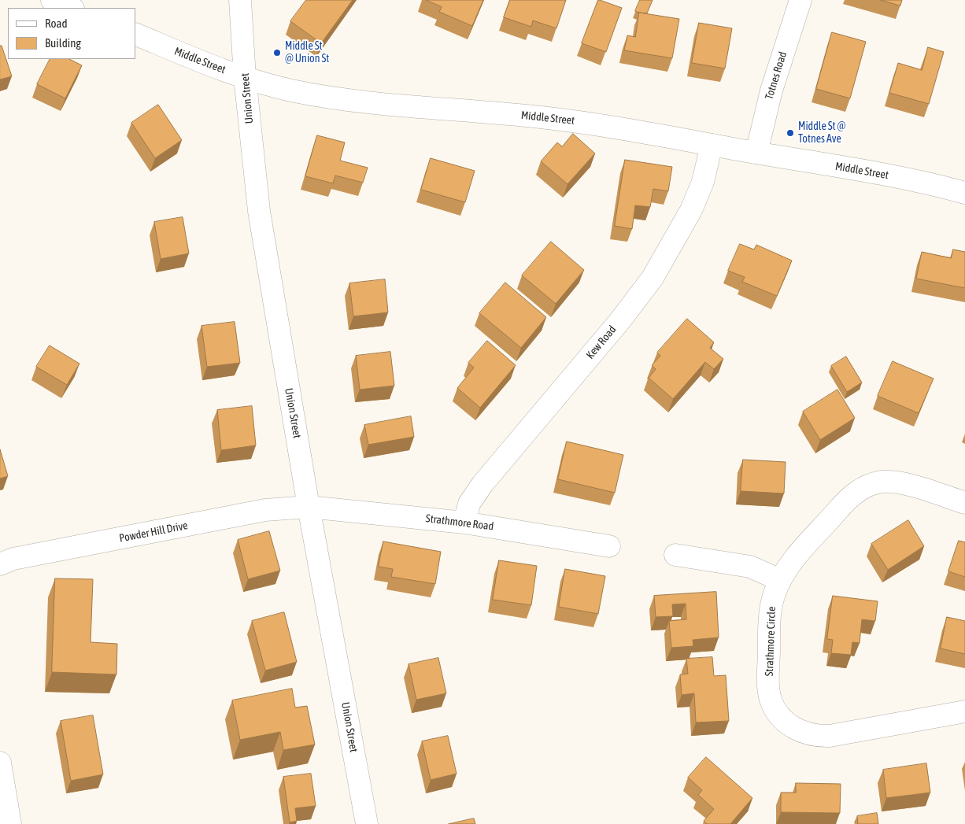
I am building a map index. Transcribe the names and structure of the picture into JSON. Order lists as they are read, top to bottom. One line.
{"streets":{"street":["Middle Street","Totnes Road","Union Street","Kew Road","Strathmore Road","Powder Hill Drive","Strathmore Circle"]},"crossings":[["Middle Street","Totnes Road"],["Middle Street","Union Street"],["Middle Street","Kew Road"],["Union Street","Strathmore Road"],["Union Street","Powder Hill Drive"],["Kew Road","Strathmore Road"],["Strathmore Road","Powder Hill Drive"]],"places":["Middle St @ Union St","Middle St @ Totnes Ave"],"legend":["Road","Building"]}
